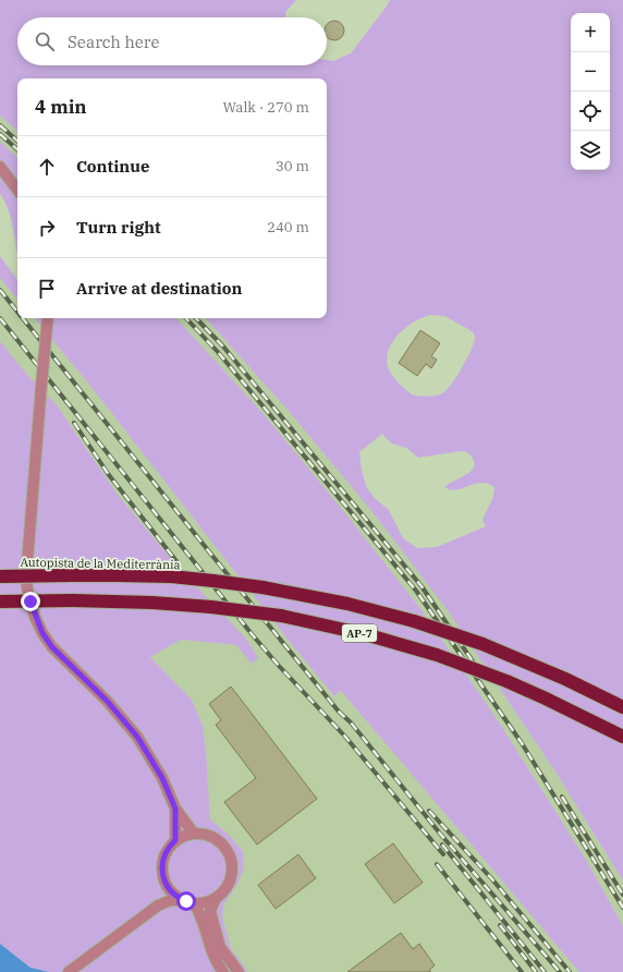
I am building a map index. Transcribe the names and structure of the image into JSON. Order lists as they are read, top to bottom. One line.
{"streets":{"highway":["Autopista de la Mediterrània","AP-7"]},"page":{"map_buttons":["+","−"],"search":"Search here","heading":["4 min","Walk · 270 m"],"list":[["Continue","30 m"],["Turn right","240 m"],"Arrive at destination"]}}
